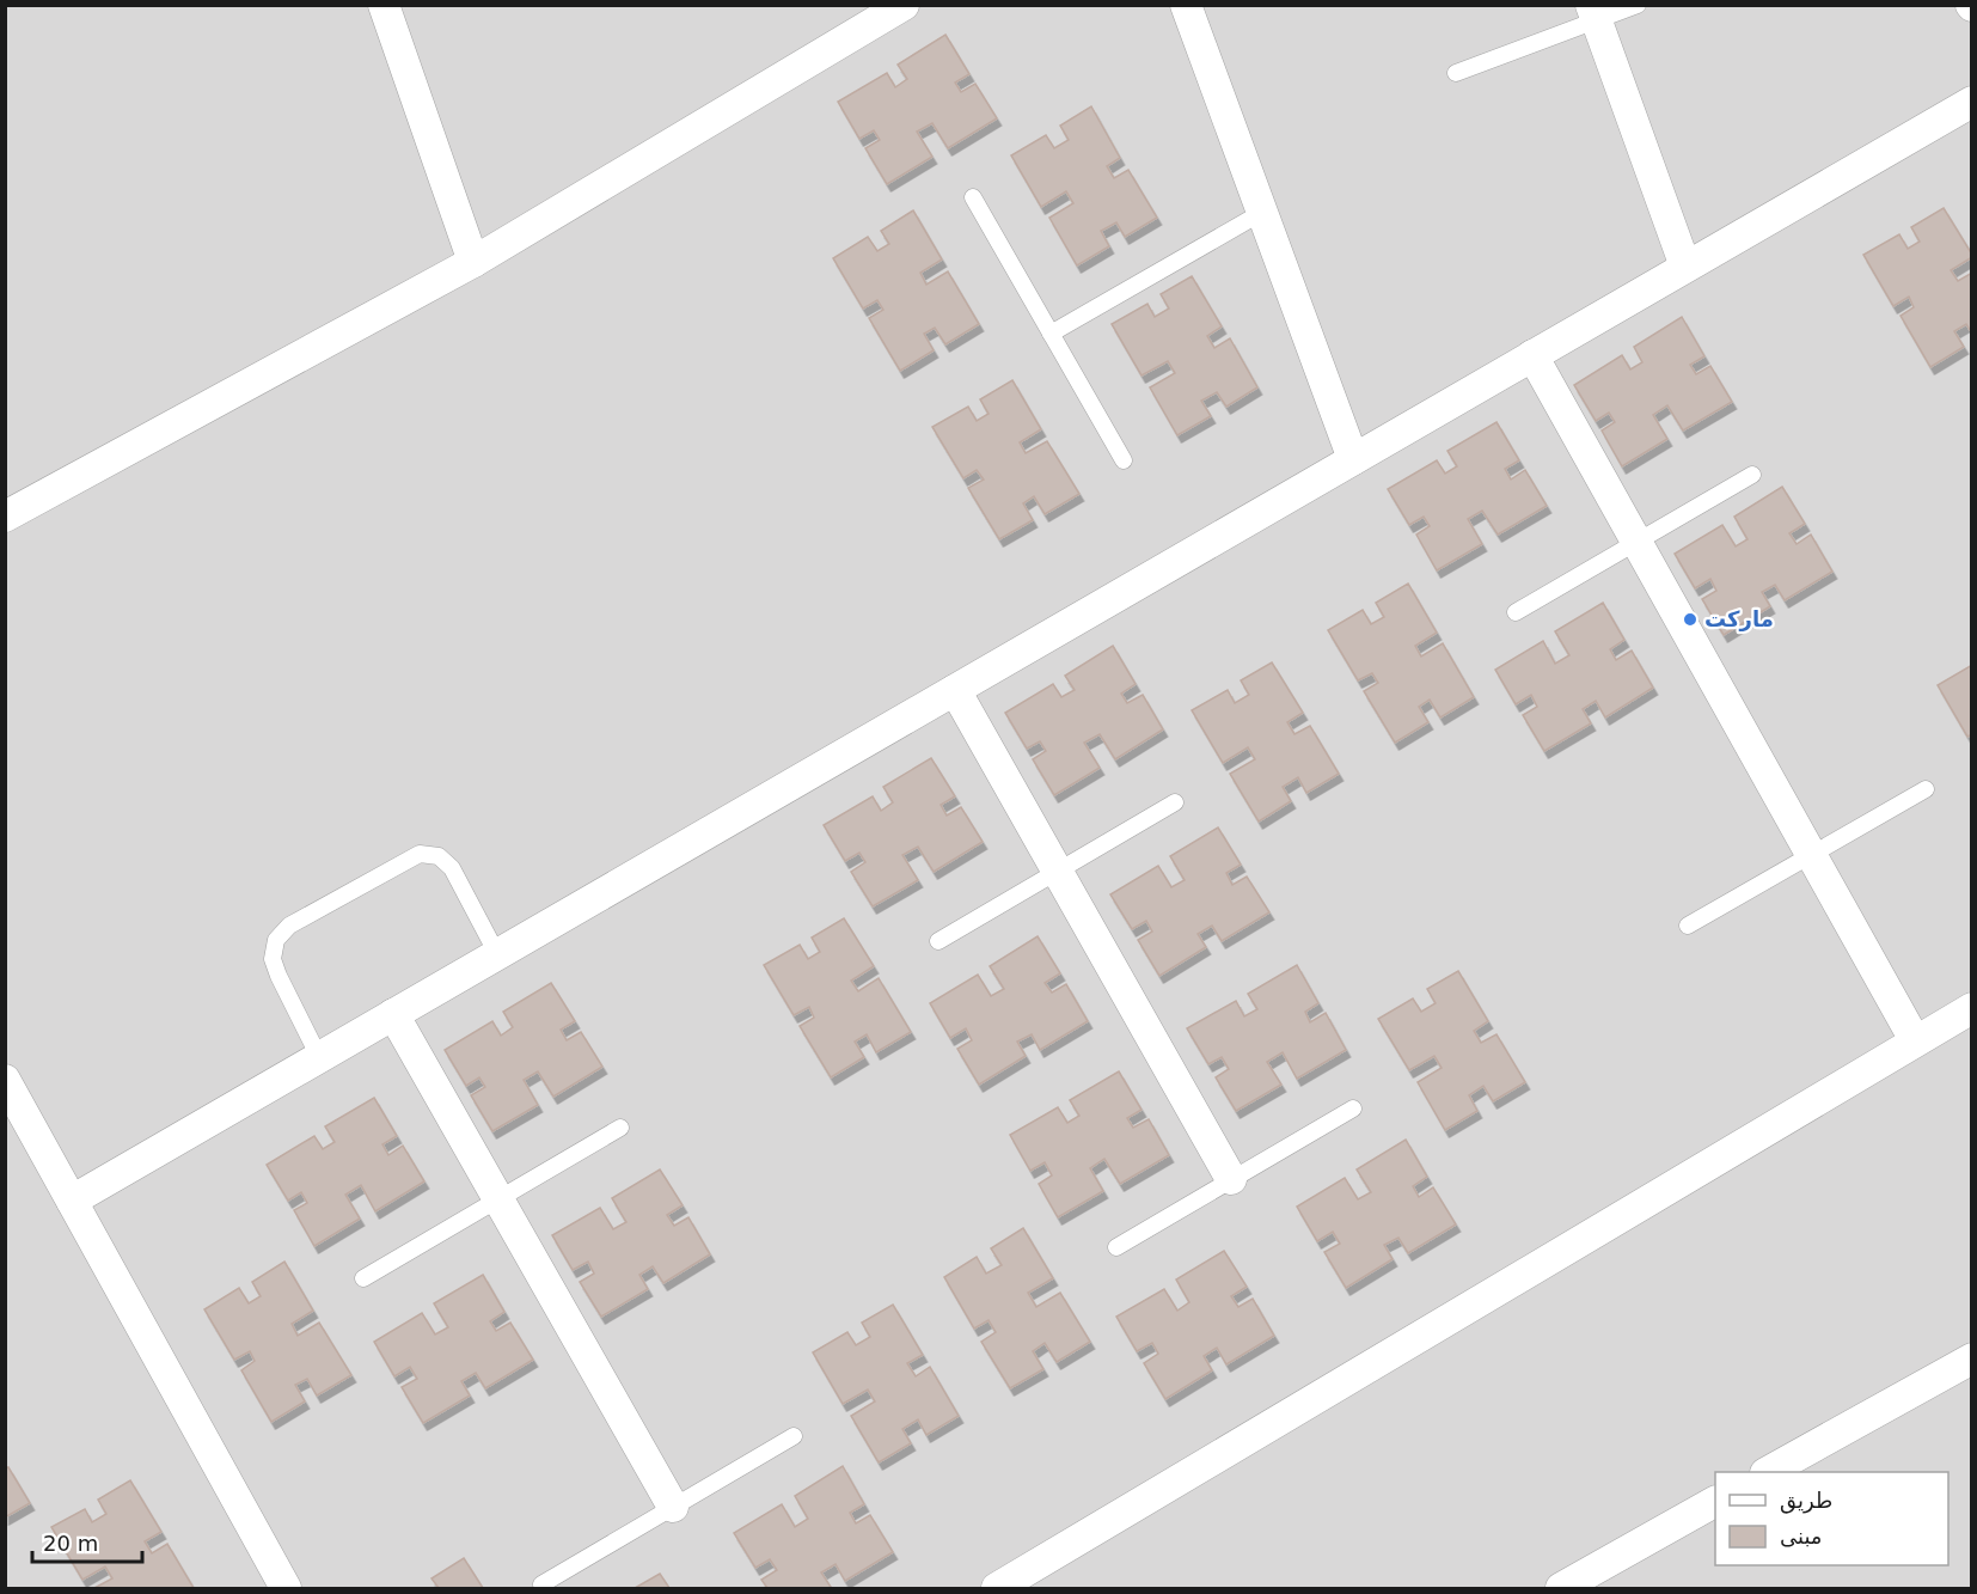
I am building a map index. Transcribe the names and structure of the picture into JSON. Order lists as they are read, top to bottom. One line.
{"places":["ماركت"],"legend":["طريق","مبنى"],"scale_bar":"20 m"}
